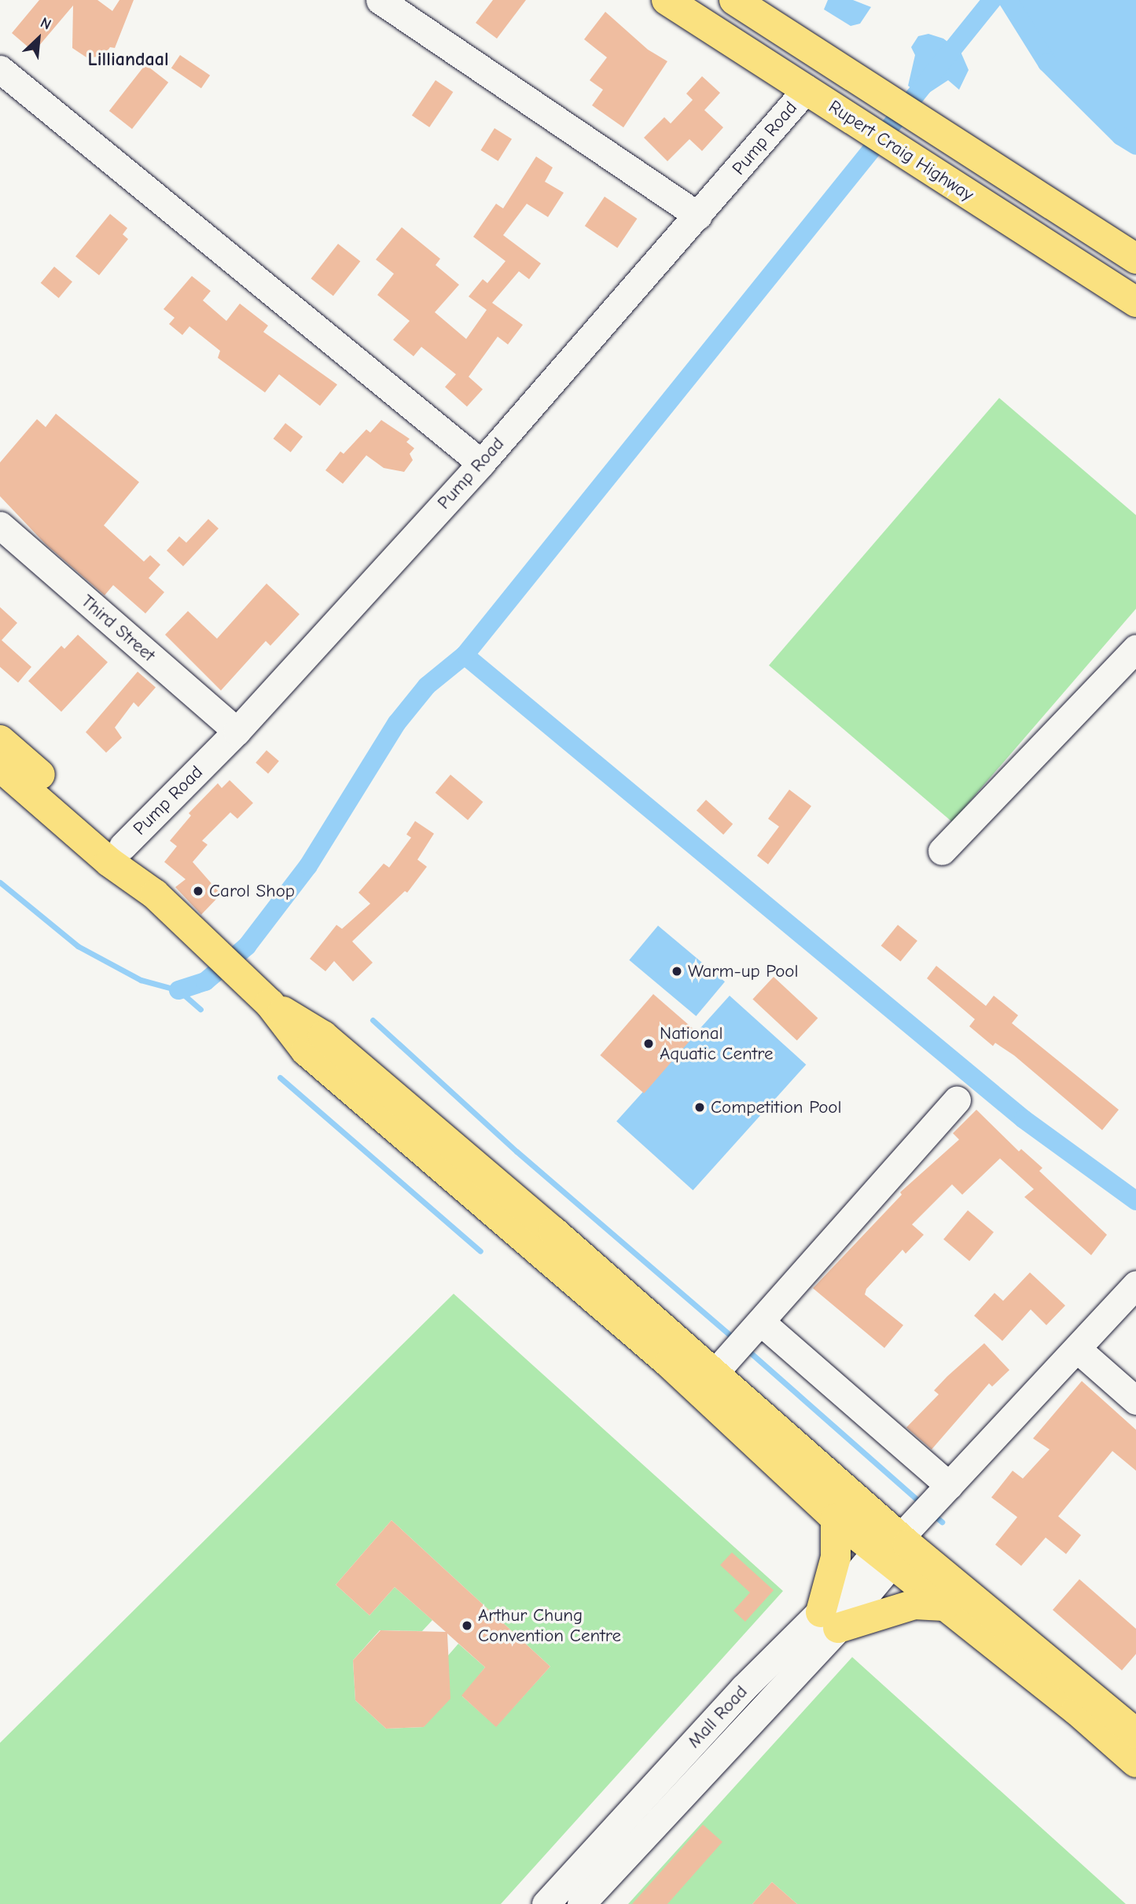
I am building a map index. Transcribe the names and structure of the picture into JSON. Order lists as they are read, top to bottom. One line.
{"streets":{"main road":["Rupert Craig Highway"],"street":["Pump Road","Third Street","Mall Road"]},"crossings":[["Pump Road","Rupert Craig Highway"],["Pump Road","Third Street"]],"districts":["Lilliandaal"],"places":["Carol Shop","Warm-up Pool","National Aquatic Centre","Competition Pool","Arthur Chung Convention Centre"],"north":"top right"}
